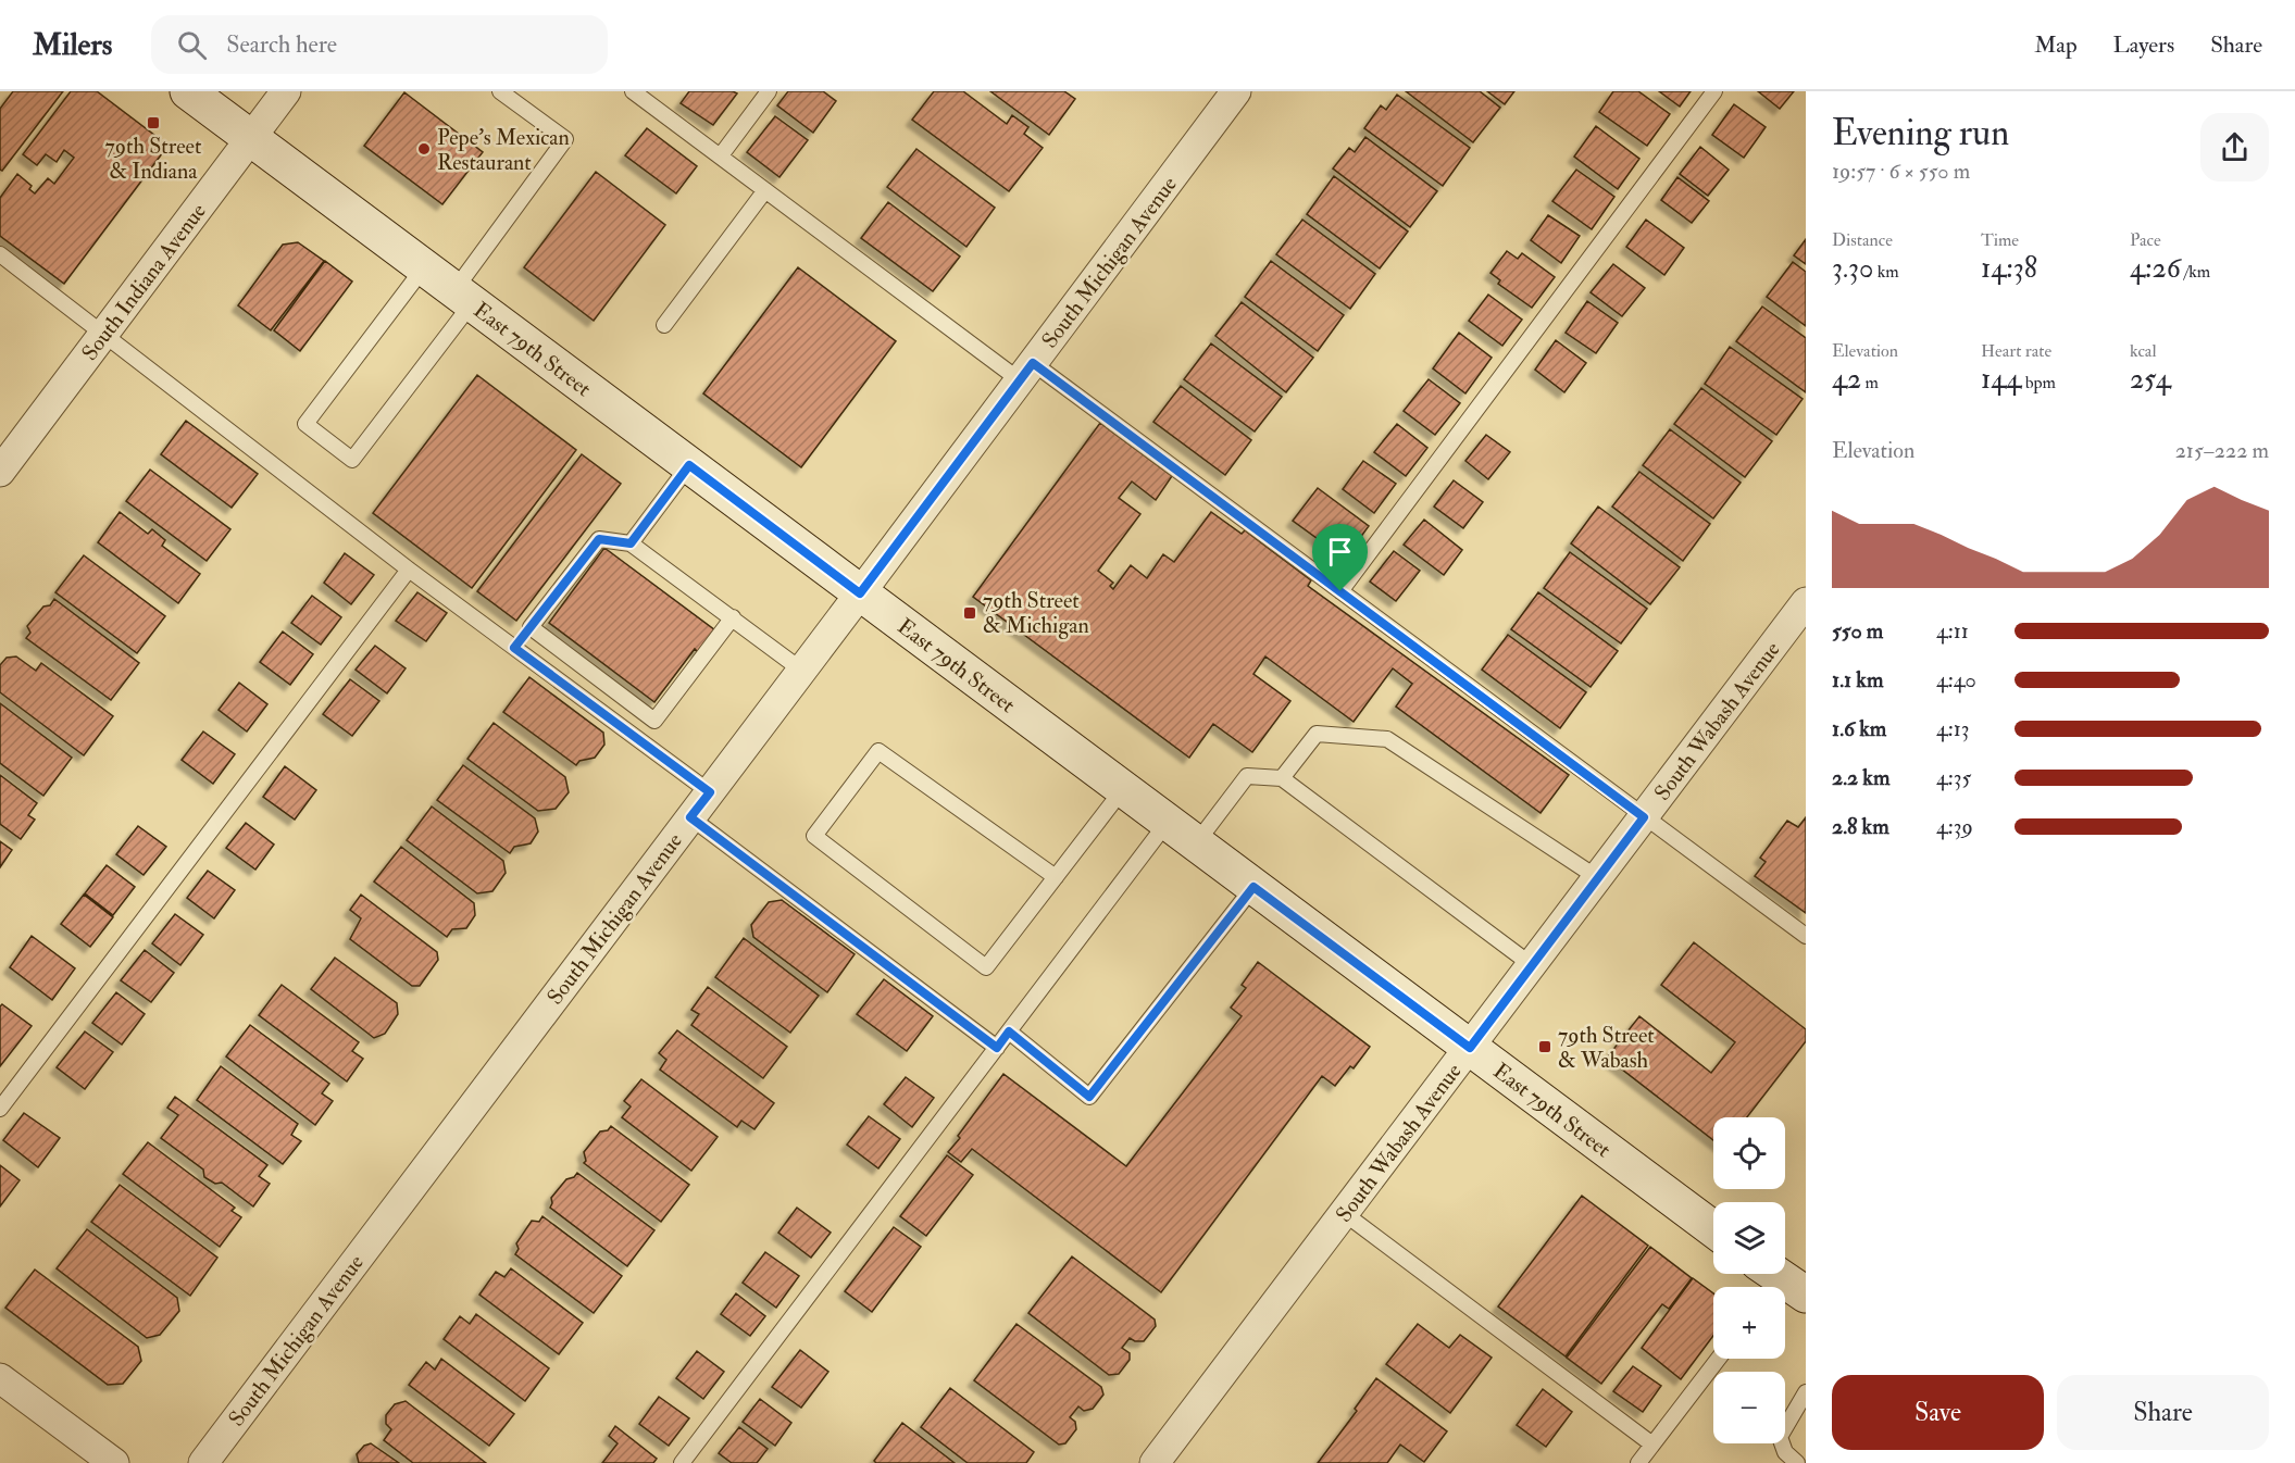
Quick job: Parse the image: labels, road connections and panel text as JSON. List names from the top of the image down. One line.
{"streets":{"main road":["East 79th Street"],"street":["South Michigan Avenue","South Indiana Avenue","South Wabash Avenue"]},"crossings":[["South Michigan Avenue","East 79th Street"],["South Indiana Avenue","East 79th Street"],["East 79th Street","South Wabash Avenue"]],"places":{"transit":["79th Street & Indiana","79th Street & Michigan","79th Street & Wabash"],"other":["Pepe's Mexican Restaurant"]},"page":{"header":"Milers","search":"Search here","nav":["Map","Layers","Share"],"heading":["Evening run","19:57 · 6 × 550 m"],"stats":[["Distance","3.30 km"],["Time","14:38"],["Pace","4:26 /km"],["Elevation","42 m"],["Heart rate","144 bpm"],["kcal","254"]],"chart":["Elevation","215–222 m"],"list":[{"name":"550 m","note":"4:11"},{"name":"1.1 km","note":"4:40"},{"name":"1.6 km","note":"4:13"},{"name":"2.2 km","note":"4:35"},{"name":"2.8 km","note":"4:39"}],"map_buttons":["+","−"],"buttons":["Save","Share"]}}
